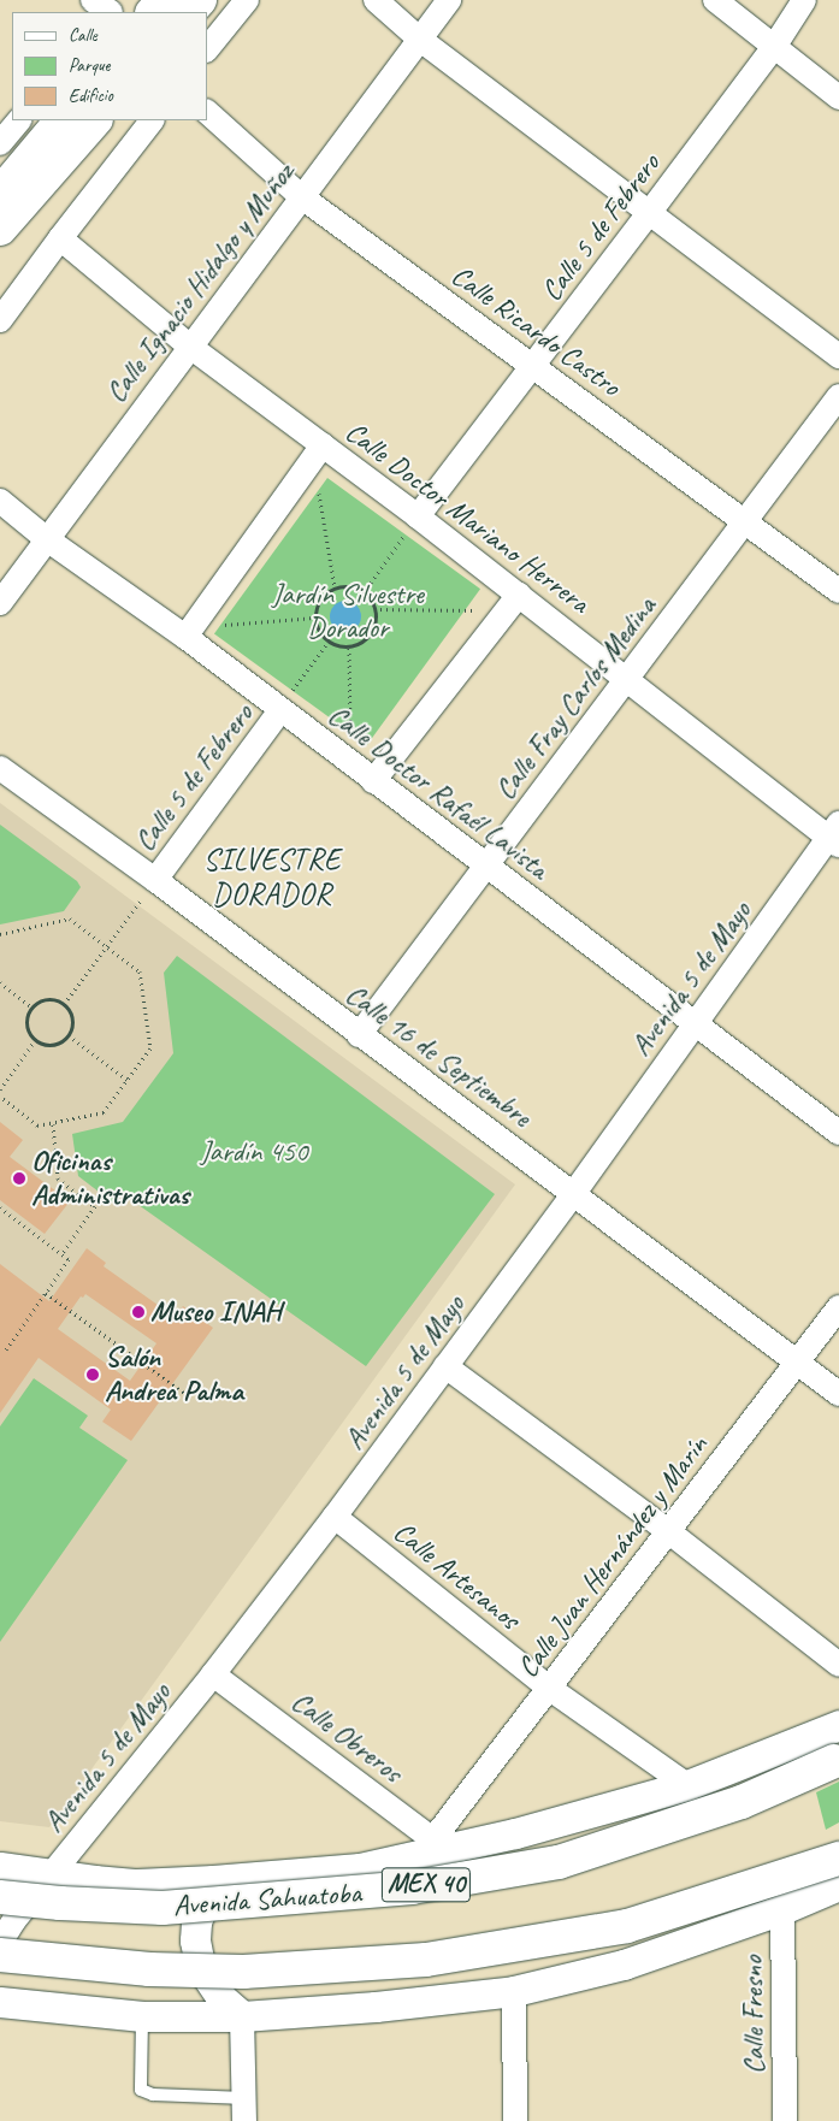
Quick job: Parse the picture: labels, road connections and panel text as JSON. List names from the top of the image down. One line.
{"streets":{"main road":["MEX 40","Avenida Sahuatoba"],"street":["Calle 5 de Febrero","Calle Ignacio Hidalgo y Muñoz","Calle Ricardo Castro","Calle Doctor Mariano Herrera","Calle Fray Carlos Medina","Calle Doctor Rafaél Lavista","Avenida 5 de Mayo","Calle 16 de Septiembre","Calle Juan Hernández y Marín","Calle Artesanos","Calle Obreros","Calle Fresno"]},"crossings":[["Calle 5 de Febrero","Calle Ricardo Castro"],["Calle 5 de Febrero","Calle Doctor Mariano Herrera"],["Calle 5 de Febrero","Calle Doctor Rafaél Lavista"],["Calle 5 de Febrero","Calle 16 de Septiembre"],["Calle Ignacio Hidalgo y Muñoz","Calle Ricardo Castro"],["Calle Ignacio Hidalgo y Muñoz","Calle Doctor Mariano Herrera"],["Calle Ignacio Hidalgo y Muñoz","Calle Doctor Rafaél Lavista"],["Calle Ricardo Castro","Calle Fray Carlos Medina"],["Calle Doctor Mariano Herrera","Calle Fray Carlos Medina"],["Calle Doctor Mariano Herrera","Avenida 5 de Mayo"],["Calle Fray Carlos Medina","Calle Doctor Rafaél Lavista"],["Calle Fray Carlos Medina","Calle 16 de Septiembre"],["Calle Doctor Rafaél Lavista","Avenida 5 de Mayo"],["Avenida 5 de Mayo","Calle 16 de Septiembre"],["Avenida 5 de Mayo","Calle Artesanos"],["Avenida 5 de Mayo","Calle Obreros"],["Avenida 5 de Mayo","Avenida Sahuatoba"],["Calle 16 de Septiembre","Calle Juan Hernández y Marín"],["Calle Juan Hernández y Marín","Calle Artesanos"],["Calle Juan Hernández y Marín","Calle Obreros"],["Calle Juan Hernández y Marín","Avenida Sahuatoba"],["Calle Artesanos","Avenida Sahuatoba"],["Calle Obreros","Avenida Sahuatoba"]],"districts":["SILVESTRE DORADOR"],"parks":["Jardín Silvestre Dorador","Jardín 450"],"places":["Oficinas Administrativas","Museo INAH","Salón Andrea Palma"],"legend":["Calle","Parque","Edificio"]}
